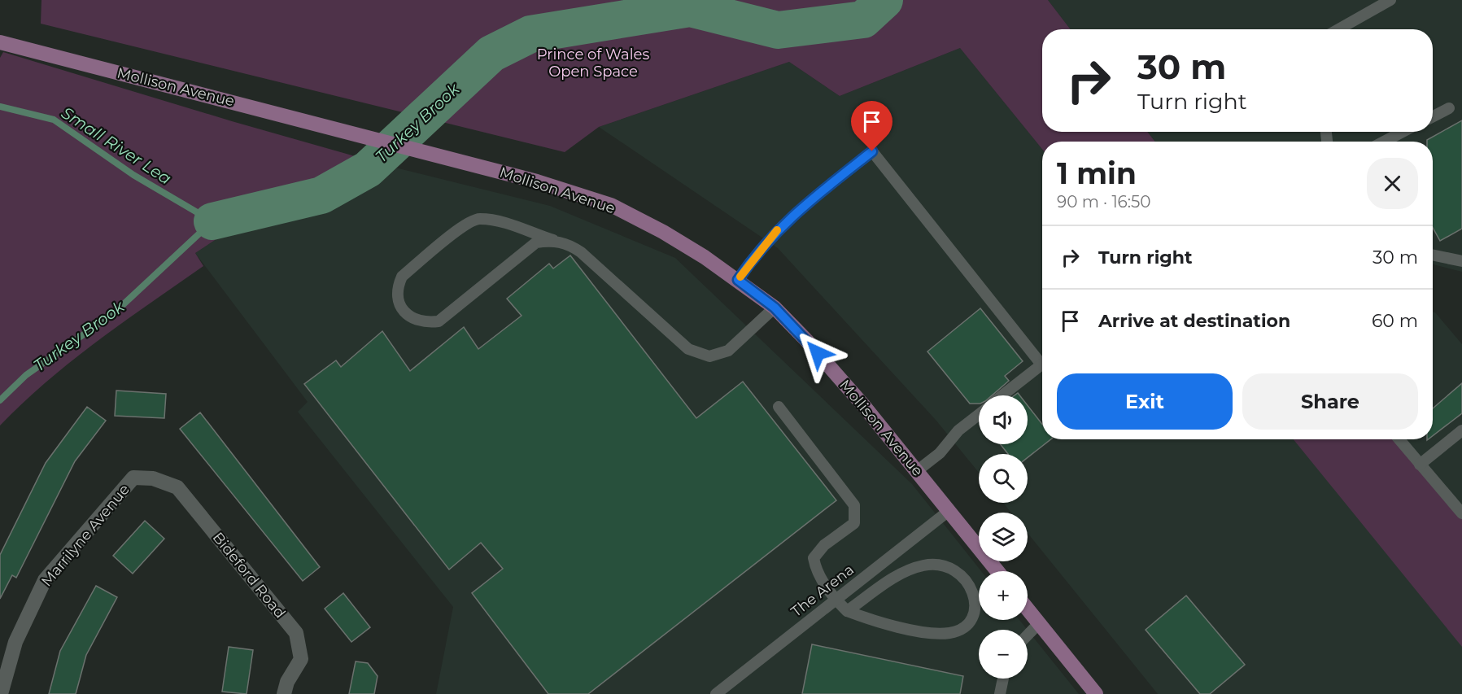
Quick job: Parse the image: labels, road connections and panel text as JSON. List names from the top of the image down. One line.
{"streets":{"main road":["Mollison Avenue"],"street":["Marrilyne Avenue","Bideford Road"],"lane":["The Arena"]},"crossings":[["Mollison Avenue","The Arena"],["Marrilyne Avenue","Bideford Road"]],"water":["Turkey Brook","Small River Lea"],"parks":["Prince of Wales Open Space"],"page":{"turn":["30 m","Turn right"],"heading":["1 min","90 m · 16:50"],"list":[{"name":"Turn right","value":"30 m"},{"name":"Arrive at destination","value":"60 m"}],"buttons":["Exit","Share"],"map_buttons":["+","−"]}}
